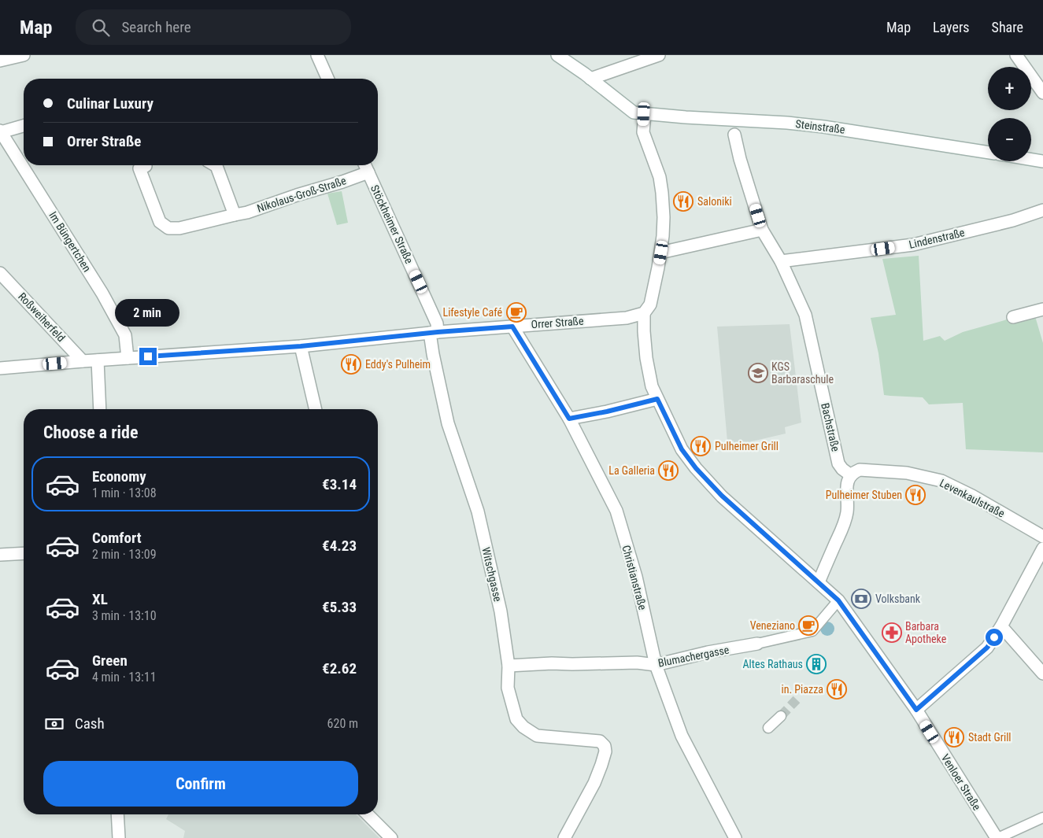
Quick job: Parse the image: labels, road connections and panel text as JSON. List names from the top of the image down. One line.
{"streets":{"street":["Steinstraße","Nikolaus-Groß-Straße","Stöckheimer Straße","Lindenstraße","Im Büngertchen","Roßweiherfeld","Orrer Straße","Bachstraße","Levenkaulstraße","Witschgasse","Christianstraße","Blumachergasse","Venloer Straße"]},"crossings":[["Steinstraße","Venloer Straße"],["Nikolaus-Groß-Straße","Stöckheimer Straße"],["Stöckheimer Straße","Orrer Straße"],["Stöckheimer Straße","Witschgasse"],["Lindenstraße","Bachstraße"],["Im Büngertchen","Orrer Straße"],["Roßweiherfeld","Orrer Straße"],["Orrer Straße","Witschgasse"],["Orrer Straße","Christianstraße"],["Orrer Straße","Venloer Straße"],["Bachstraße","Levenkaulstraße"],["Witschgasse","Blumachergasse"],["Christianstraße","Blumachergasse"],["Blumachergasse","Venloer Straße"]],"places":{"restaurant":["Saloniki","Eddy's Pulheim","Pulheimer Grill","La Galleria","Pulheimer Stuben","in. Piazza","Stadt Grill"],"cafe":["Lifestyle Café","Veneziano"],"school or university":["KGS Barbaraschule"],"bank":["Volksbank"],"pharmacy":["Barbara Apotheke"],"building":["Altes Rathaus"]},"page":{"header":"Map","search":"Search here","nav":["Map","Layers","Share"],"map_buttons":["+","−"],"banner":["Culinar Luxury","Orrer Straße"],"bubble":"2 min","heading":"Choose a ride","list":[{"name":"Economy","note":"1 min · 13:08","value":"€3.14"},{"name":"Comfort","note":"2 min · 13:09","value":"€4.23"},{"name":"XL","note":"3 min · 13:10","value":"€5.33"},{"name":"Green","note":"4 min · 13:11","value":"€2.62"}],"pay":["Cash","620 m"],"buttons":"Confirm"}}
